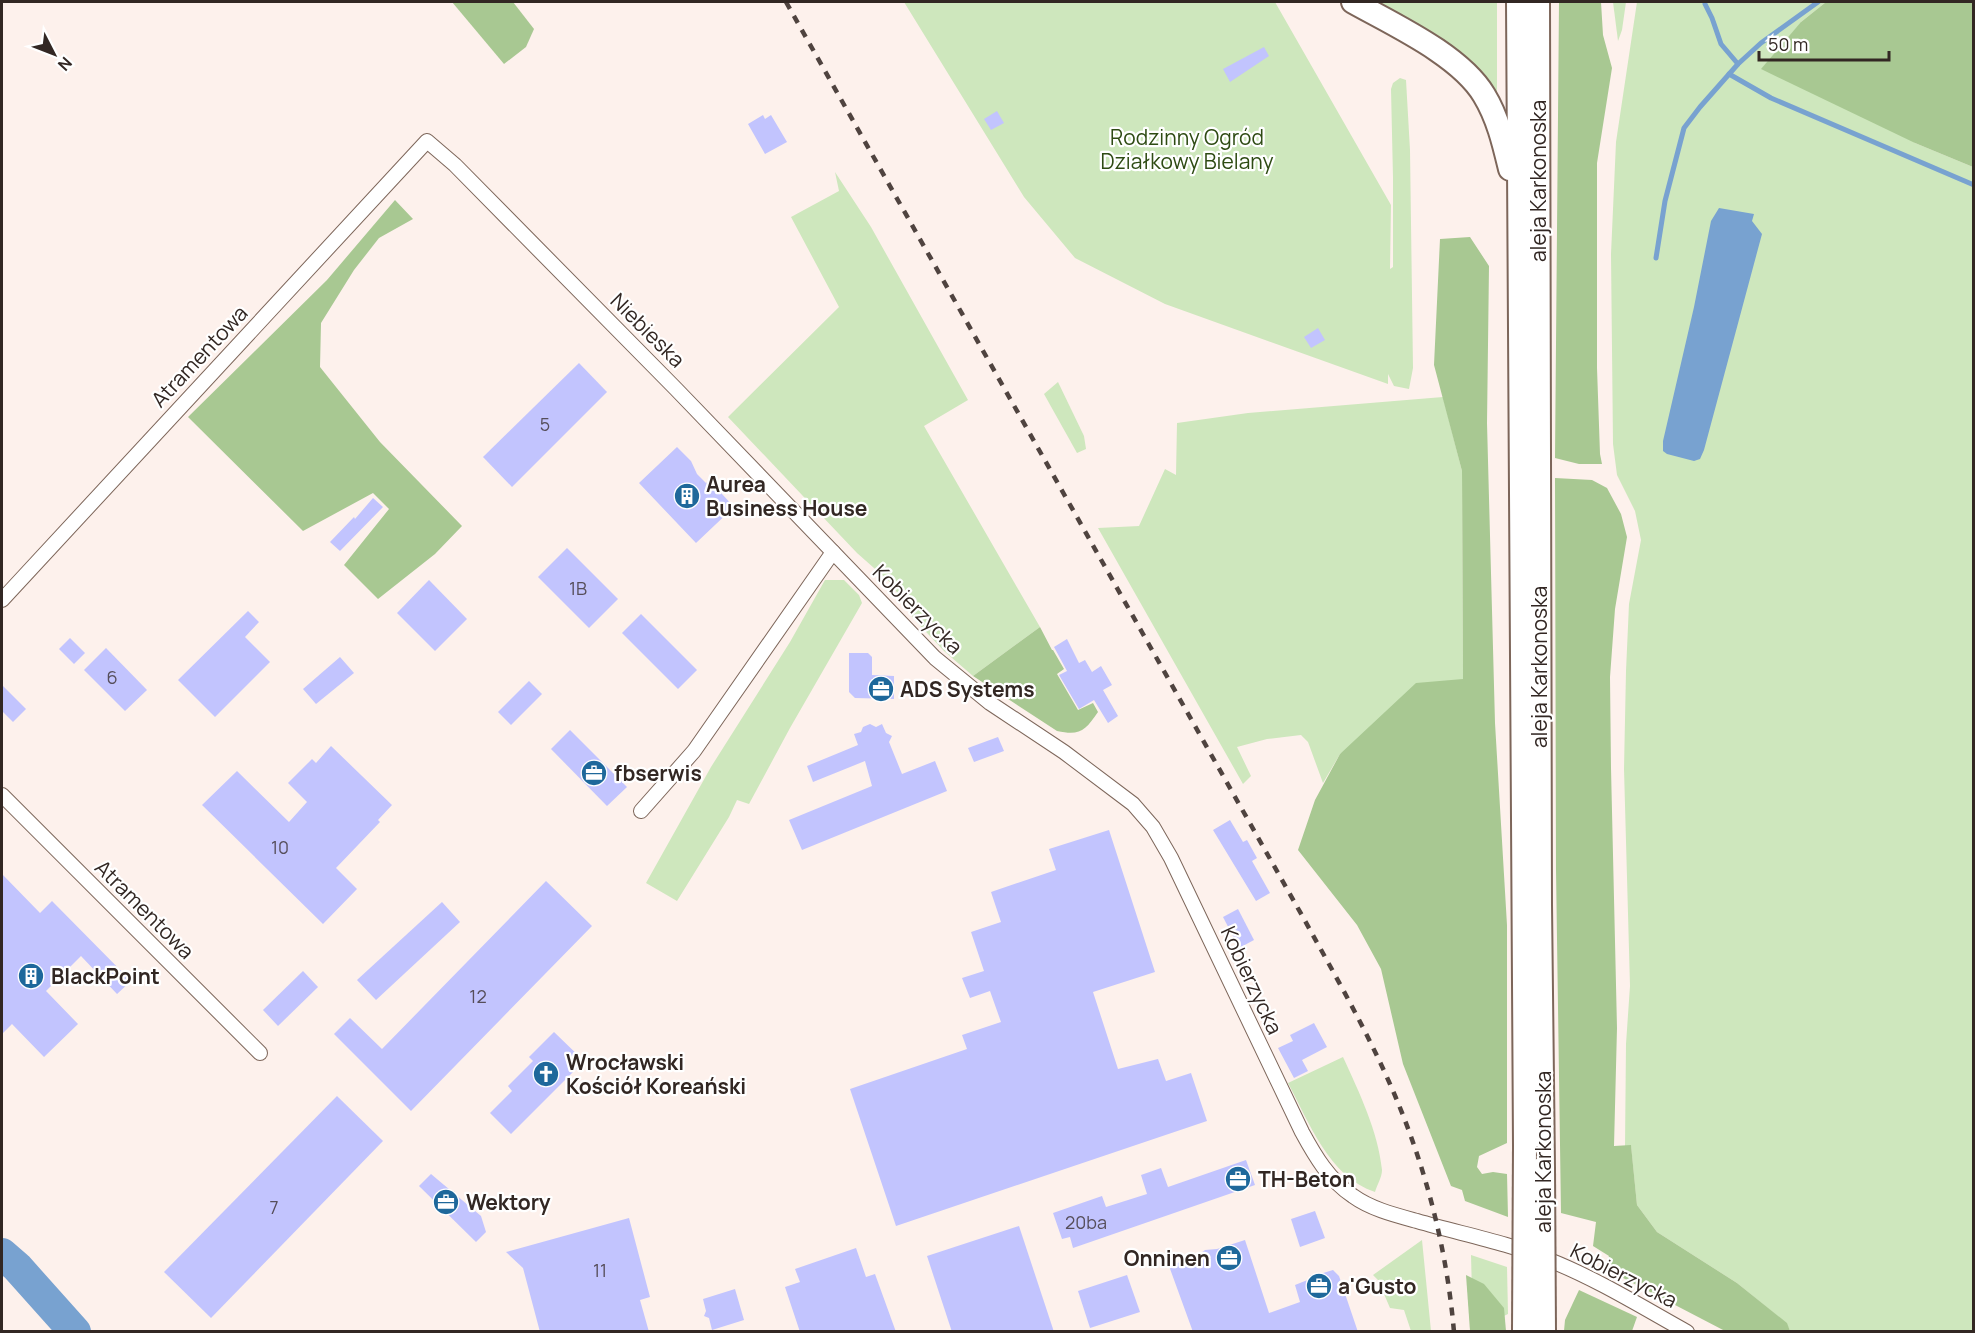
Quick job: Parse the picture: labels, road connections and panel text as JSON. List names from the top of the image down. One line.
{"streets":{"main road":["aleja Karkonoska"],"street":["Niebieska","Atramentowa","Kobierzycka"]},"crossings":[["Niebieska","Atramentowa"],["Niebieska","Kobierzycka"]],"parks":["Rodzinny Ogród Działkowy Bielany"],"places":{"building":["Aurea Business House","BlackPoint"],"office":["ADS Systems","fbserwis","TH-Beton","Wektory","Onninen","a'Gusto"],"church":["Wrocławski Kościół Koreański"]},"house_numbers":["5","1B","6","10","12","7","20ba","11"],"scale_bar":"50 m","north":"bottom right"}
